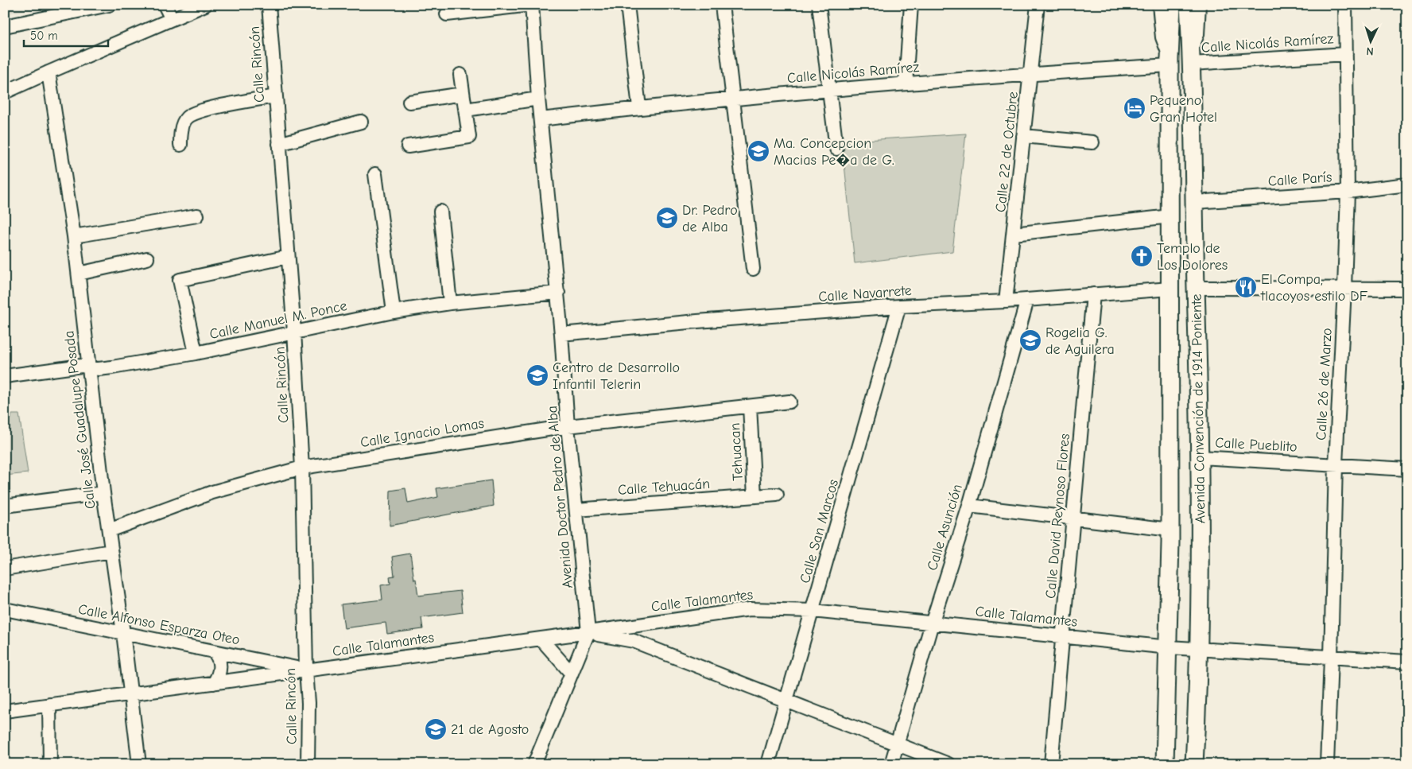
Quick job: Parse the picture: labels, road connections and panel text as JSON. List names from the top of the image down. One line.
{"streets":{"main road":["Avenida Convención de 1914 Poniente"],"street":["Calle Nicolás Ramírez","Calle Rincón","Calle 22 de Octubre","Calle París","Calle Navarrete","Calle Manuel M. Ponce","Calle 26 de Marzo","Calle José Guadalupe Posada","Calle Ignacio Lomas","Calle Pueblito","Tehuacan","Calle Tehuacán","Avenida Doctor Pedro de Alba","Calle David Reynoso Flores","Calle Asunción","Calle San Marcos","Calle Talamantes","Calle Alfonso Esparza Oteo"]},"crossings":[["Calle Nicolás Ramírez","Calle 22 de Octubre"],["Calle Nicolás Ramírez","Calle 26 de Marzo"],["Calle Nicolás Ramírez","Avenida Convención de 1914 Poniente"],["Calle Nicolás Ramírez","Avenida Doctor Pedro de Alba"],["Calle Rincón","Calle Manuel M. Ponce"],["Calle Rincón","Calle Ignacio Lomas"],["Calle Rincón","Calle Talamantes"],["Calle Rincón","Calle Alfonso Esparza Oteo"],["Calle 22 de Octubre","Calle Navarrete"],["Calle París","Calle 26 de Marzo"],["Calle París","Avenida Convención de 1914 Poniente"],["Calle Navarrete","Avenida Convención de 1914 Poniente"],["Calle Navarrete","Avenida Doctor Pedro de Alba"],["Calle Navarrete","Calle David Reynoso Flores"],["Calle Navarrete","Calle Asunción"],["Calle Navarrete","Calle San Marcos"],["Calle Manuel M. Ponce","Calle José Guadalupe Posada"],["Calle Manuel M. Ponce","Avenida Doctor Pedro de Alba"],["Calle 26 de Marzo","Calle Pueblito"],["Calle 26 de Marzo","Calle Talamantes"],["Avenida Convención de 1914 Poniente","Calle Pueblito"],["Avenida Convención de 1914 Poniente","Calle Talamantes"],["Calle José Guadalupe Posada","Calle Ignacio Lomas"],["Calle José Guadalupe Posada","Calle Talamantes"],["Calle José Guadalupe Posada","Calle Alfonso Esparza Oteo"],["Calle Ignacio Lomas","Tehuacan"],["Calle Ignacio Lomas","Avenida Doctor Pedro de Alba"],["Tehuacan","Calle Tehuacán"],["Calle Tehuacán","Avenida Doctor Pedro de Alba"],["Avenida Doctor Pedro de Alba","Calle Talamantes"],["Calle David Reynoso Flores","Calle Talamantes"],["Calle Asunción","Calle Talamantes"],["Calle San Marcos","Calle Talamantes"],["Calle Talamantes","Calle Alfonso Esparza Oteo"]],"places":{"hotel":["Pequeno Gran Hotel"],"school or university":["Ma. Concepcion Macias Pe�a de G.","Dr. Pedro de Alba","Rogelia G. de Aguilera","Centro de Desarrollo Infantil Telerin","21 de Agosto"],"church":["Templo de Los Dolores"],"restaurant":["El Compa, tlacoyos estilo DF"]},"scale_bar":"50 m","north":"bottom"}
